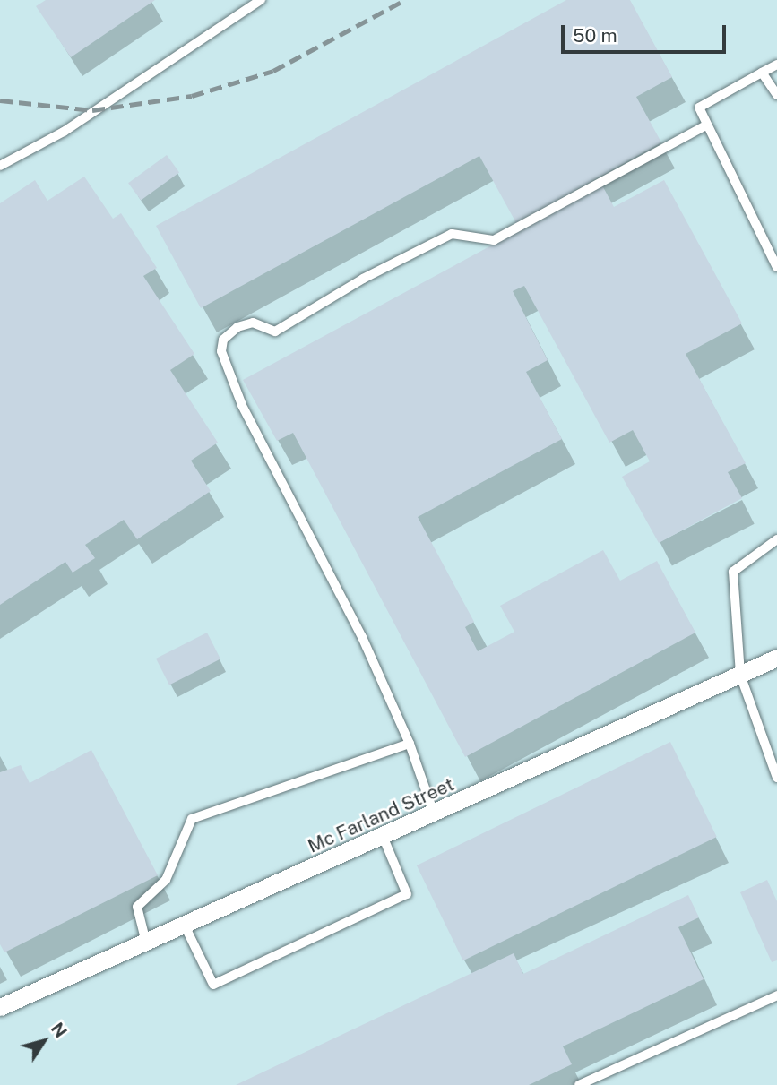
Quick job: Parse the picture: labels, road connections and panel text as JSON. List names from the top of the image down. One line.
{"streets":{"street":["Mc Farland Street"]},"scale_bar":"50 m","north":"top right"}
